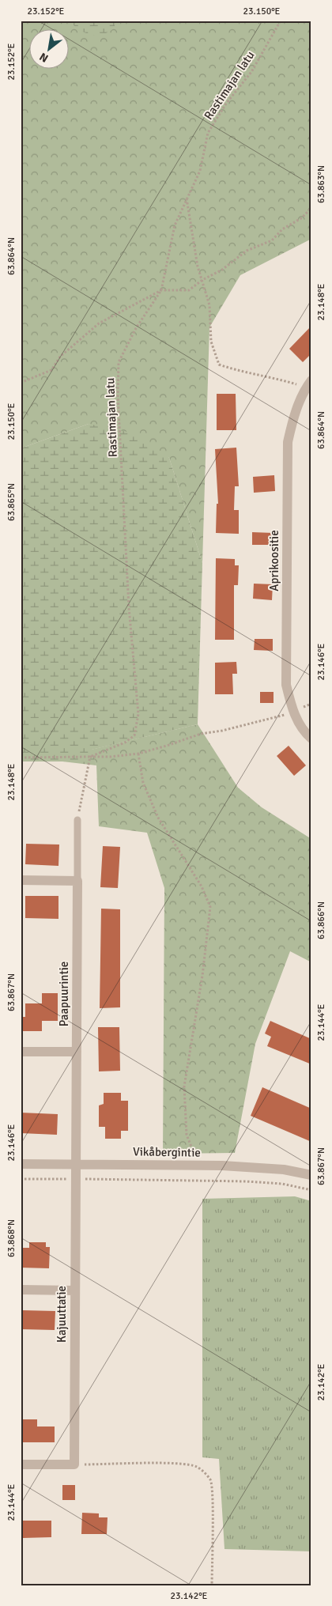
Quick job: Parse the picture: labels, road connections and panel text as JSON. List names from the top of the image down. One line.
{"streets":{"street":["Aprikoositie","Paapuurintie","Vikåbergintie","Kajuuttatie"],"path":["Rastimajan latu"]},"crossings":[["Paapuurintie","Vikåbergintie"],["Paapuurintie","Kajuuttatie"],["Vikåbergintie","Kajuuttatie"]],"north":"bottom left","coordinates":["23.152°E","23.150°E","63.863°N","63.864°N","23.148°E","63.865°N","23.146°E","63.866°N","63.867°N","23.144°E","63.868°N","23.142°E"]}
